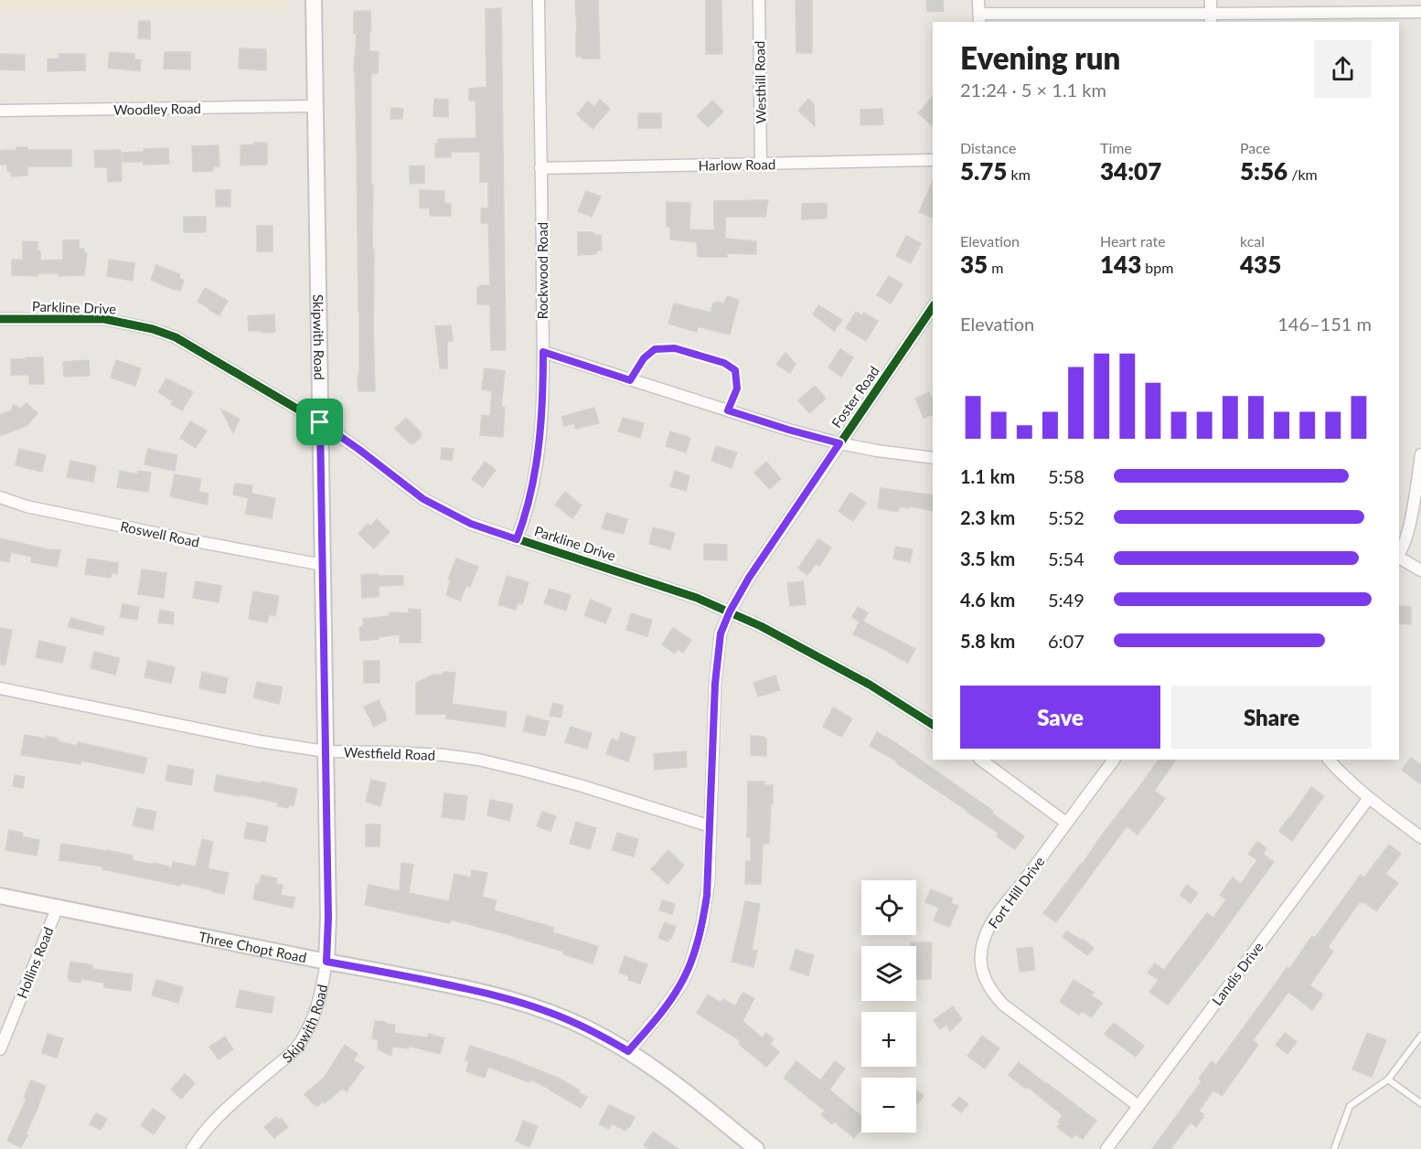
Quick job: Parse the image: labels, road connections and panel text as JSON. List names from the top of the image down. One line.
{"streets":{"main road":["Skipwith Road","Three Chopt Road"],"street":["Westhill Road","Woodley Road","Harlow Road","Rockwood Road","Parkline Drive","Foster Road","Roswell Road","Westfield Road","Fort Hill Drive","Hollins Road","Landis Drive"]},"crossings":[["Westhill Road","Harlow Road"],["Woodley Road","Skipwith Road"],["Harlow Road","Rockwood Road"],["Rockwood Road","Parkline Drive"],["Parkline Drive","Skipwith Road"],["Parkline Drive","Foster Road"],["Skipwith Road","Roswell Road"],["Skipwith Road","Westfield Road"],["Skipwith Road","Three Chopt Road"],["Foster Road","Westfield Road"],["Foster Road","Three Chopt Road"],["Fort Hill Drive","Landis Drive"],["Three Chopt Road","Hollins Road"]],"page":{"heading":["Evening run","21:24 · 5 × 1.1 km"],"stats":[["Distance","5.75 km"],["Time","34:07"],["Pace","5:56 /km"],["Elevation","35 m"],["Heart rate","143 bpm"],["kcal","435"]],"chart":["Elevation","146–151 m"],"list":[{"name":"1.1 km","note":"5:58"},{"name":"2.3 km","note":"5:52"},{"name":"3.5 km","note":"5:54"},{"name":"4.6 km","note":"5:49"},{"name":"5.8 km","note":"6:07"}],"buttons":["Save","Share"],"map_buttons":["+","−"]}}
